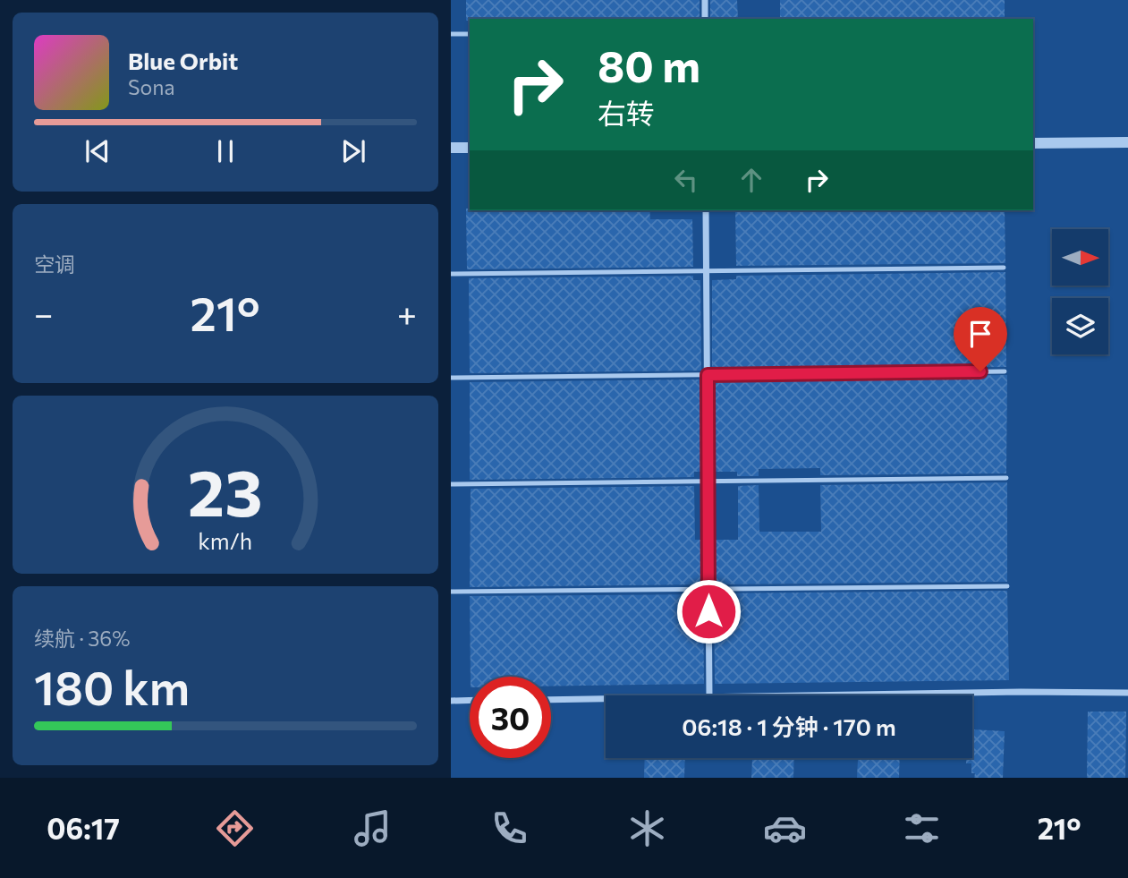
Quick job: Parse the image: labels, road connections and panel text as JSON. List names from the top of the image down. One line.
{"north":"right","page":{"turn":["80 m","右转"],"song":["Blue Orbit","Sona"],"tile":["空调",["续航 · 36%","180 km"]],"heat":["−","21°","+"],"limit":"30","trip":"06:18 · 1 分钟 · 170 m","tabs":["06:17","21°"],"gauge":["23","km/h"]}}
